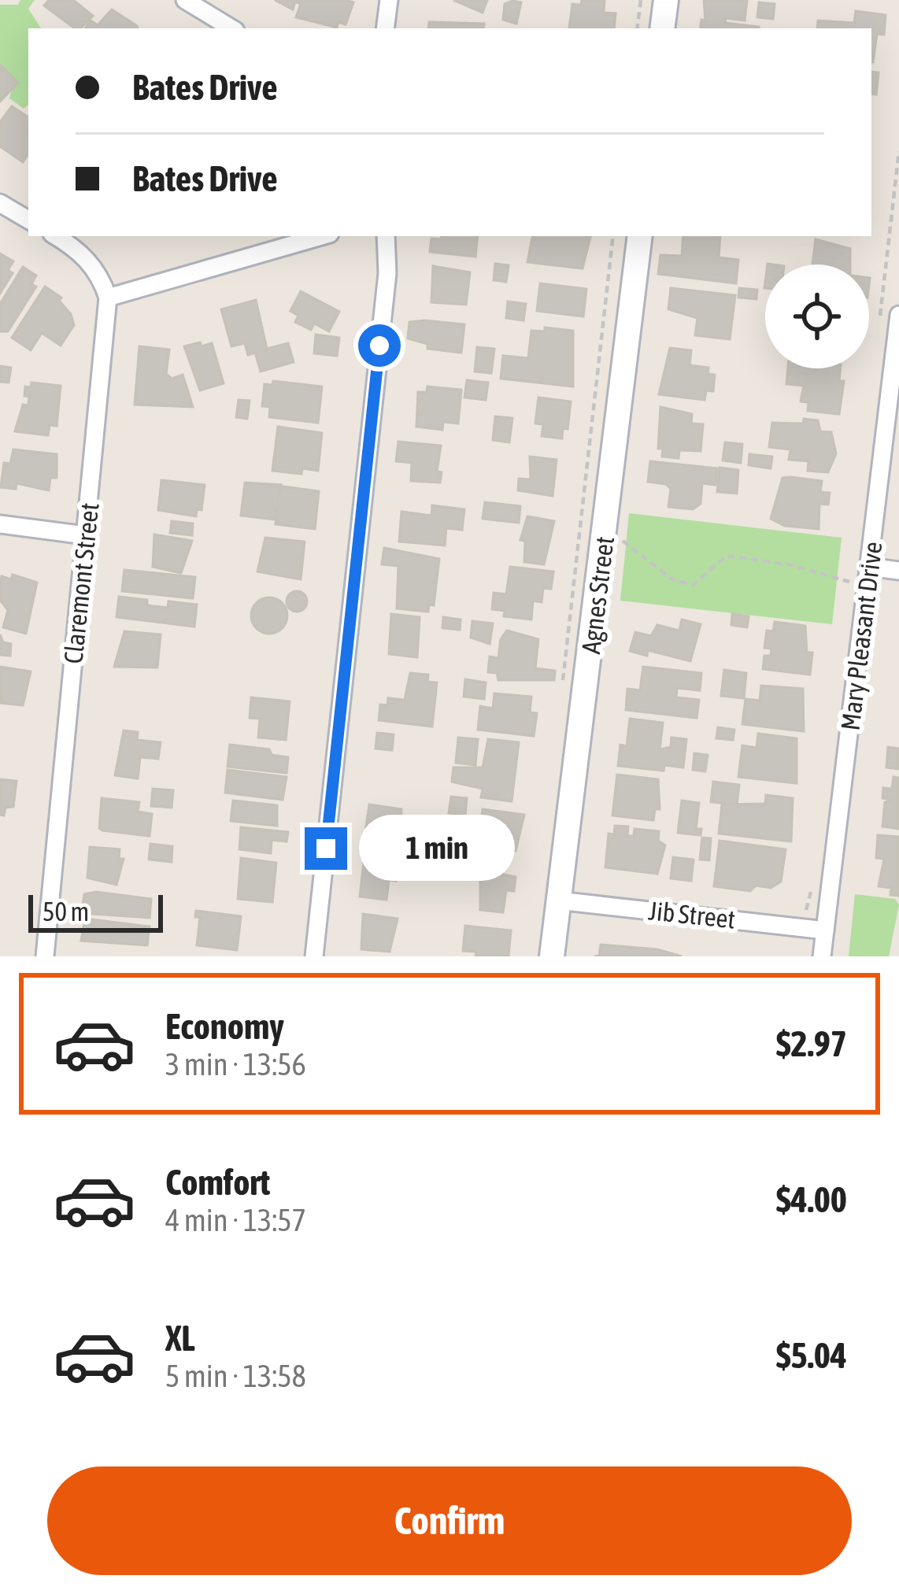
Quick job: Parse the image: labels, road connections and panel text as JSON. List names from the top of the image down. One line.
{"streets":{"street":["Claremont Street","Agnes Street","Mary Pleasant Drive","Jib Street"]},"crossings":[["Agnes Street","Jib Street"],["Mary Pleasant Drive","Jib Street"]],"scale_bar":"50 m","page":{"banner":["Bates Drive","Bates Drive"],"bubble":"1 min","scale":"50 m","list":[{"name":"Economy","note":"3 min · 13:56","value":"$2.97"},{"name":"Comfort","note":"4 min · 13:57","value":"$4.00"},{"name":"XL","note":"5 min · 13:58","value":"$5.04"}],"buttons":"Confirm"}}
